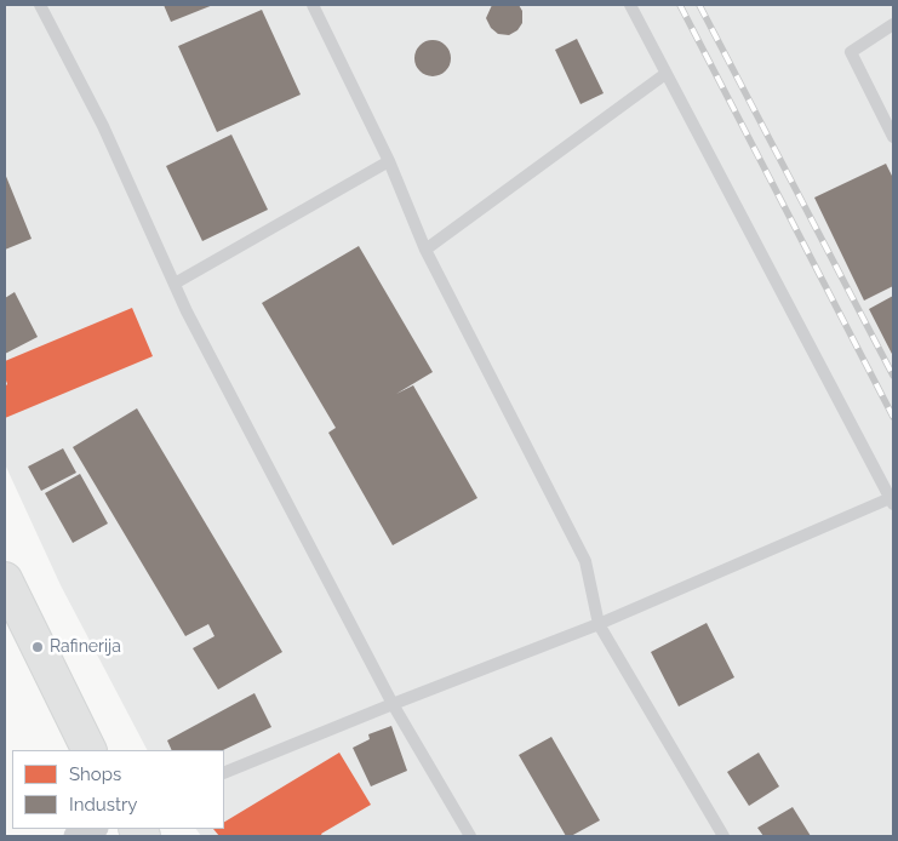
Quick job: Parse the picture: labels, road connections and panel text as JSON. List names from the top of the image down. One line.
{"places":["Rafinerija"],"legend":["Shops","Industry"]}
